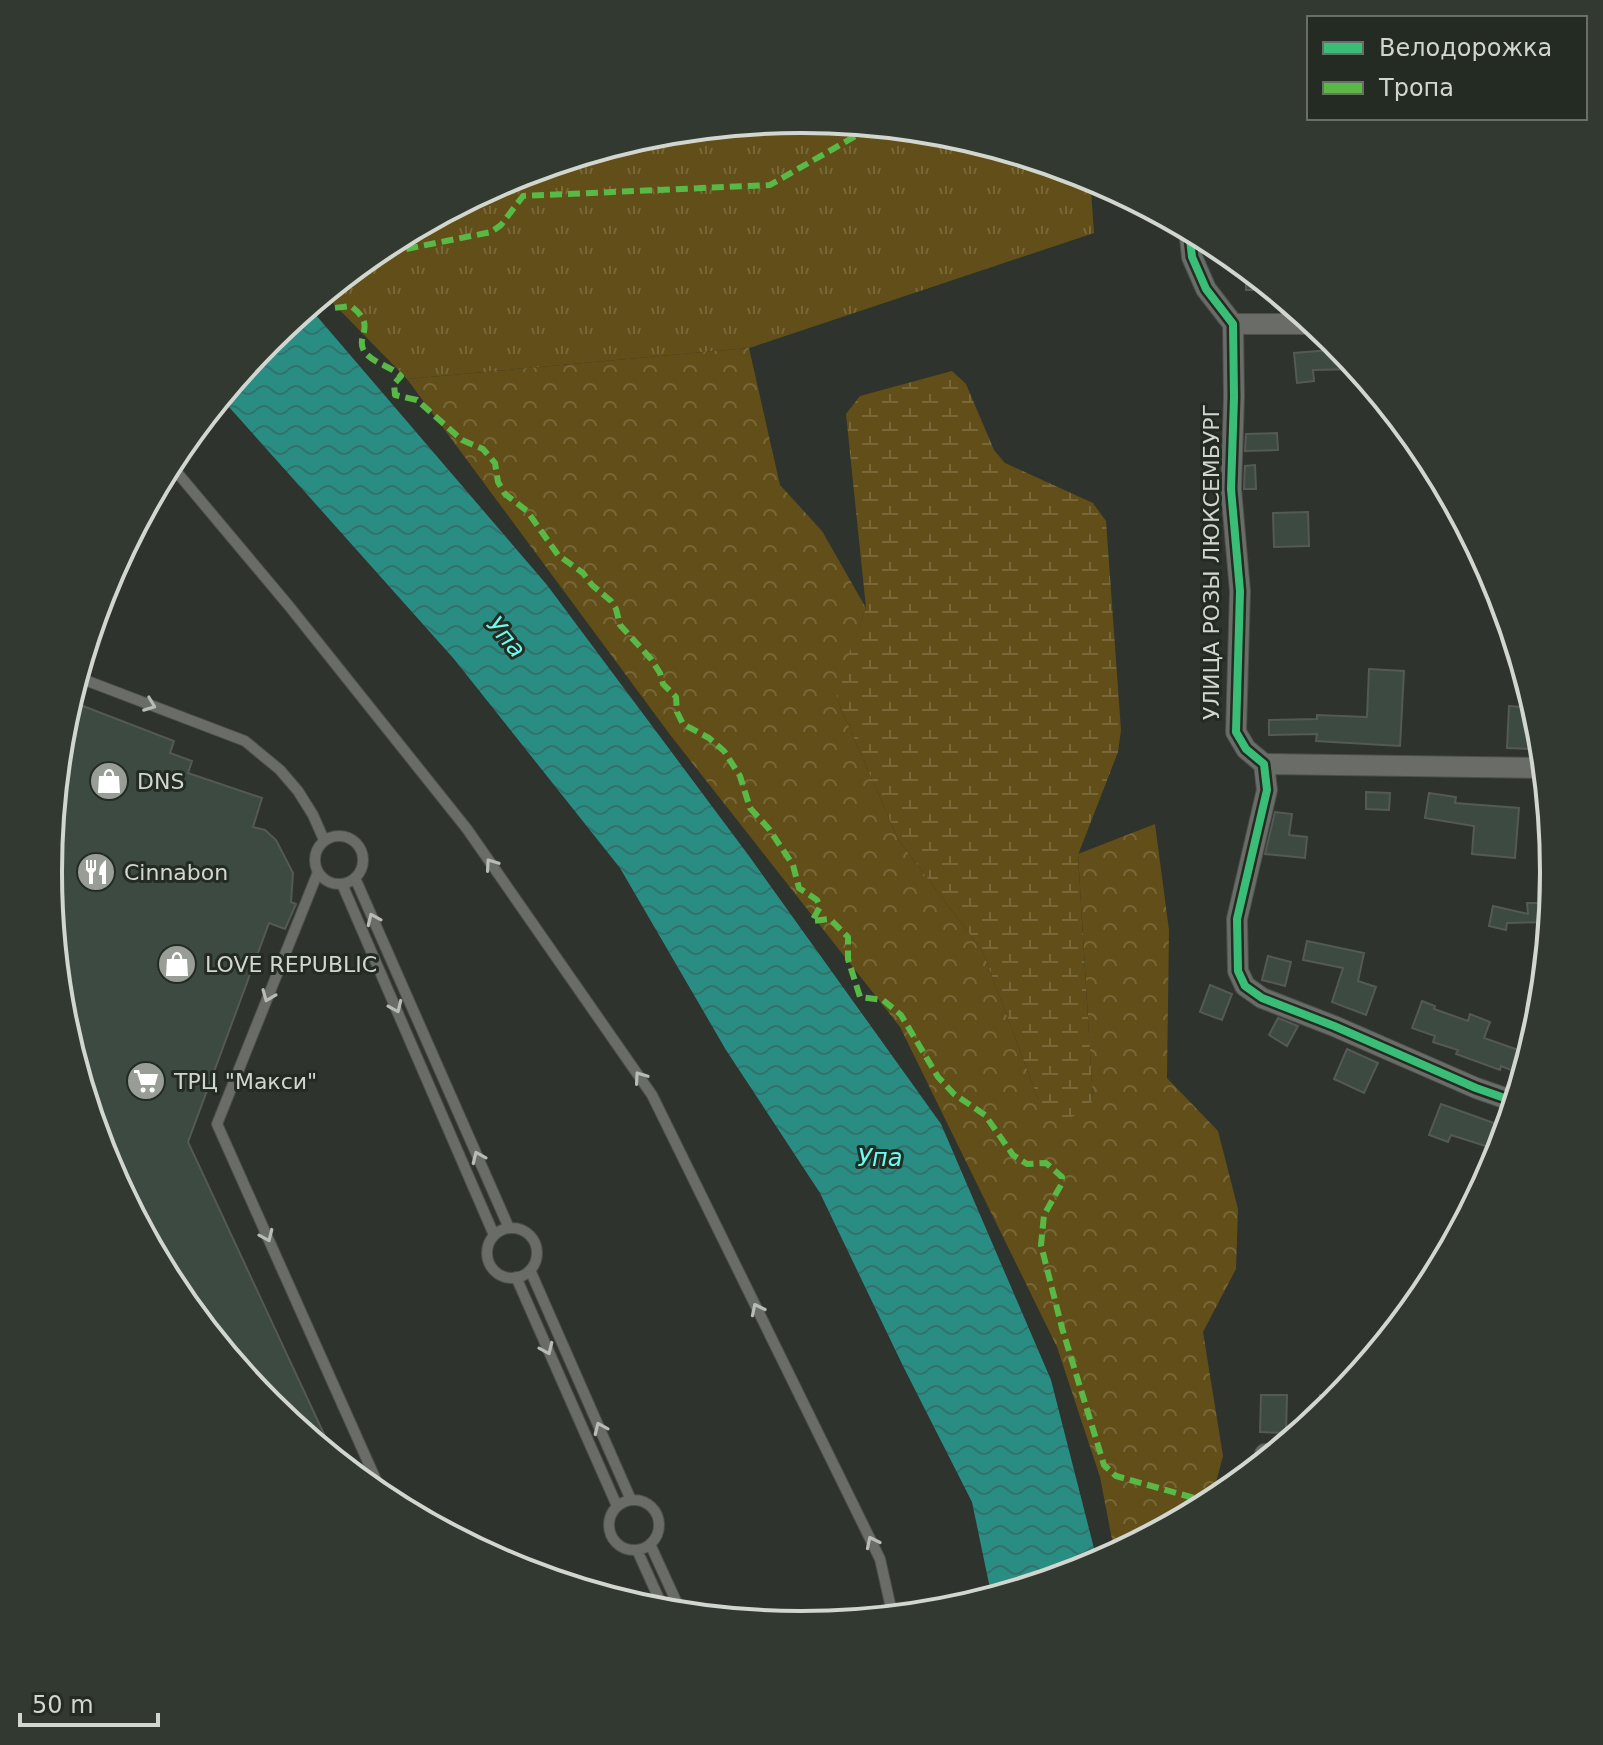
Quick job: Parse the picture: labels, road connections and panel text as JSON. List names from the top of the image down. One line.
{"streets":{"street":["УЛИЦА РОЗЫ ЛЮКСЕМБУРГ"]},"water":["Упа"],"places":{"shop":["DNS","LOVE REPUBLIC"],"restaurant":["Cinnabon"],"supermarket":["ТРЦ \"Макси\""]},"legend":["Велодорожка","Тропа"],"scale_bar":"50 m"}
